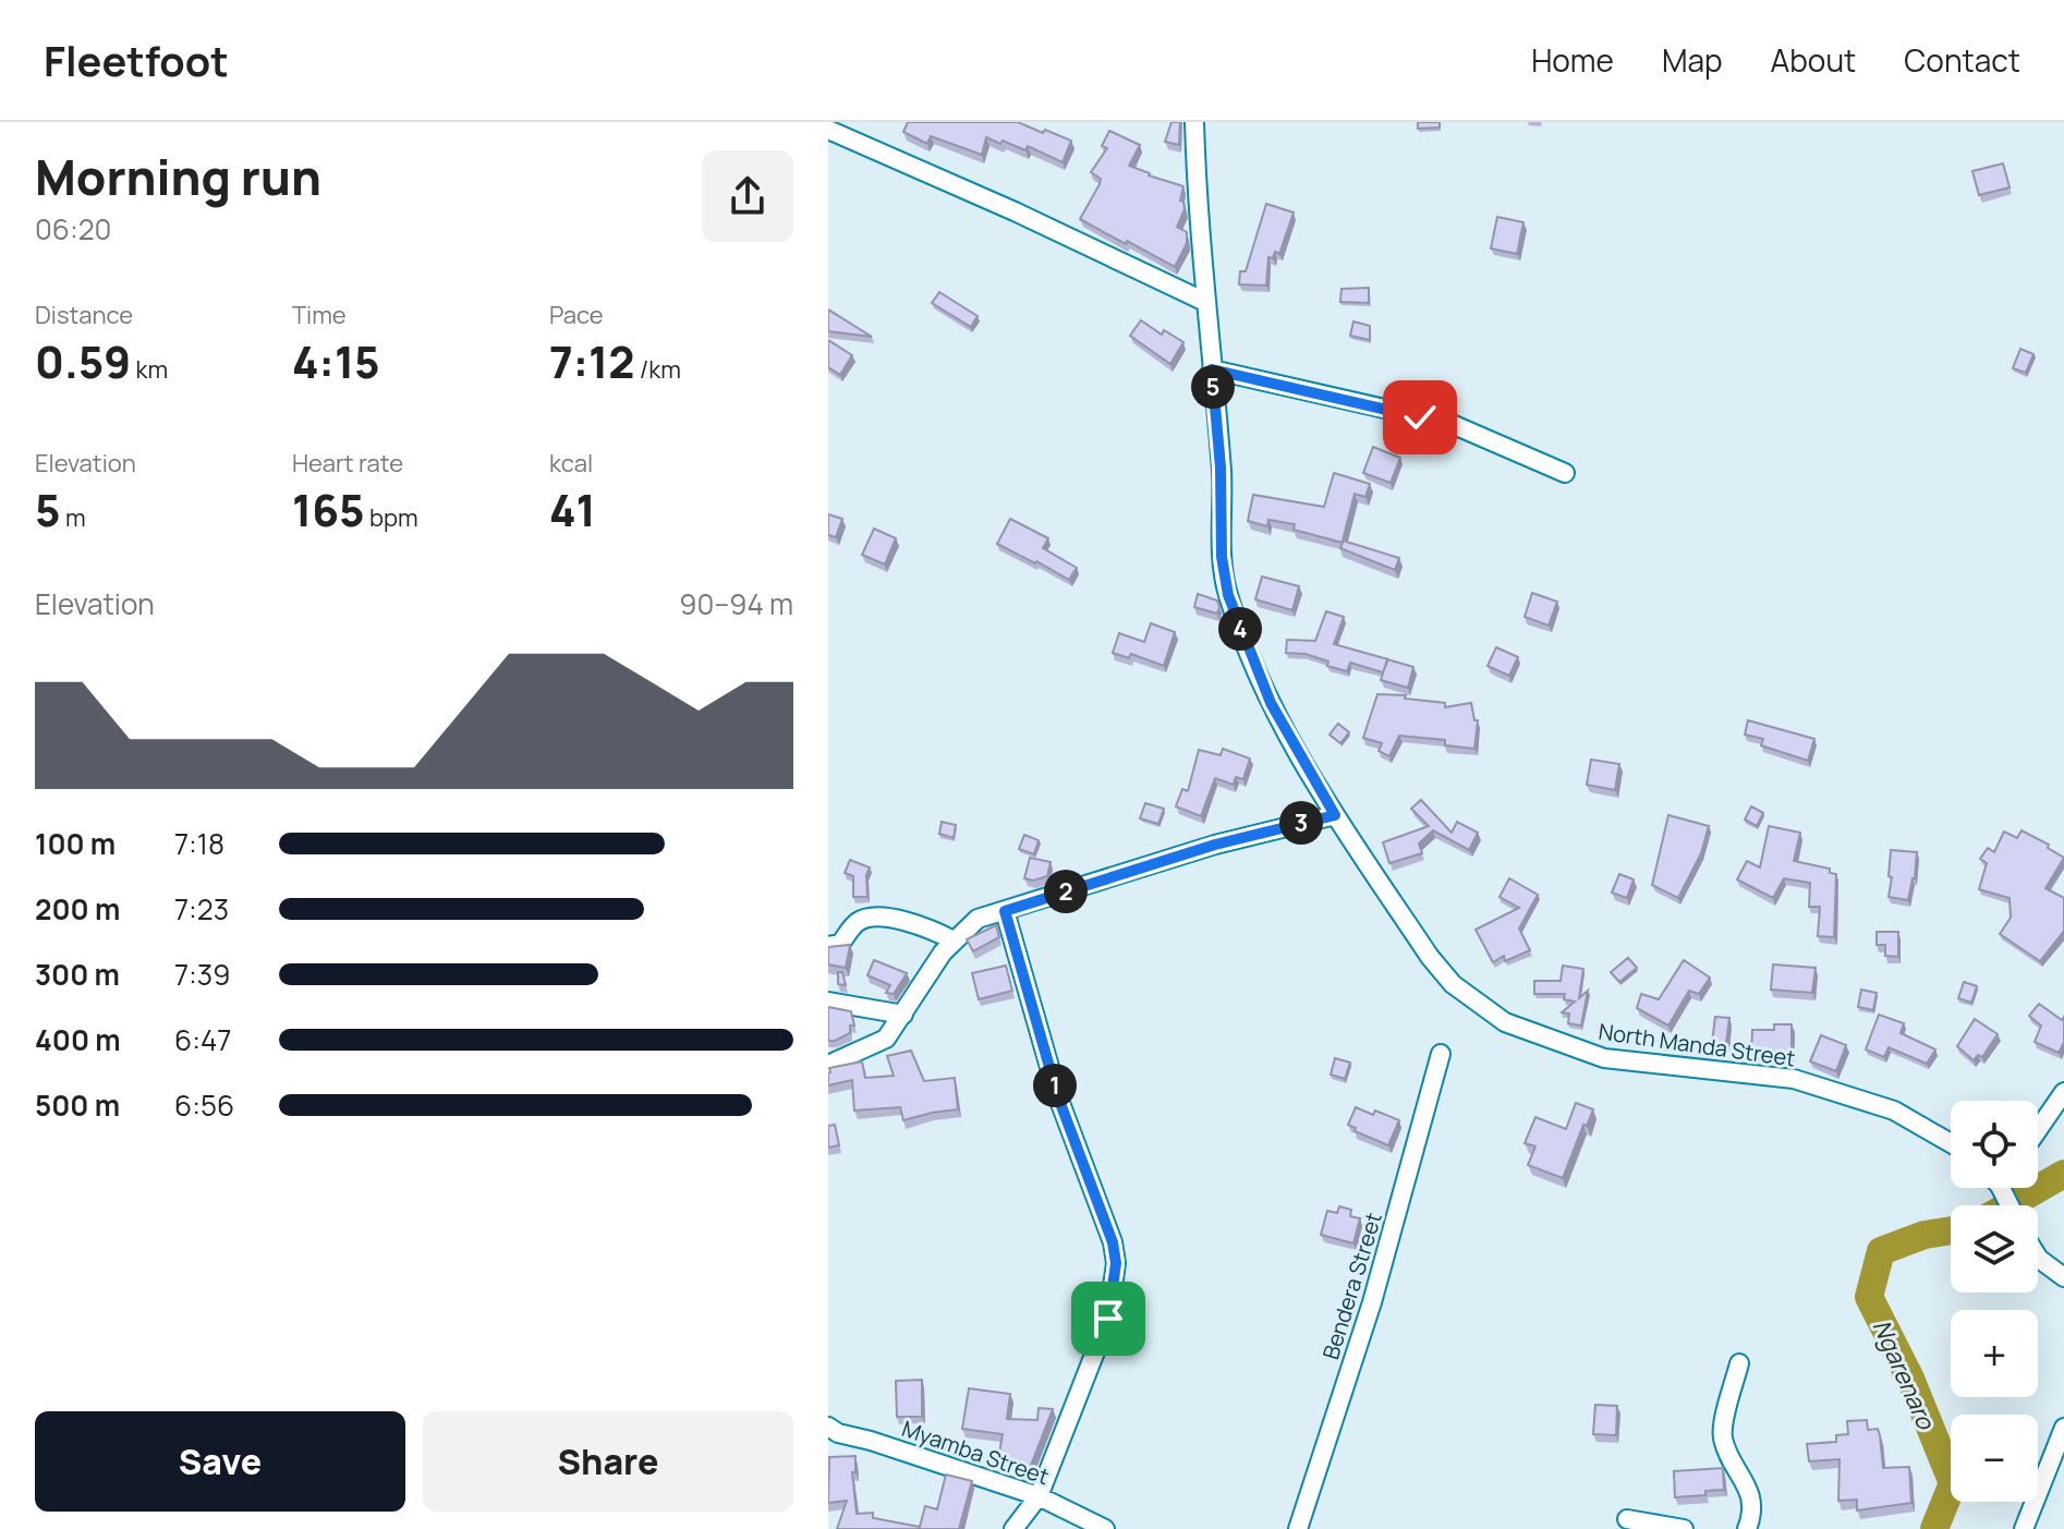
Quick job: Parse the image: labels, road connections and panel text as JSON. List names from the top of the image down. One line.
{"streets":{"street":["North Manda Street","Bendera Street","Myamba Street"]},"water":["Ngarenaro"],"page":{"header":"Fleetfoot","nav":["Home","Map","About","Contact"],"heading":["Morning run","06:20"],"stats":[["Distance","0.59 km"],["Time","4:15"],["Pace","7:12 /km"],["Elevation","5 m"],["Heart rate","165 bpm"],["kcal","41"]],"pins":["5","4","3","2","1"],"chart":["Elevation","90–94 m"],"list":[{"name":"100 m","note":"7:18"},{"name":"200 m","note":"7:23"},{"name":"300 m","note":"7:39"},{"name":"400 m","note":"6:47"},{"name":"500 m","note":"6:56"}],"map_buttons":["+","−"],"buttons":["Save","Share"]}}
